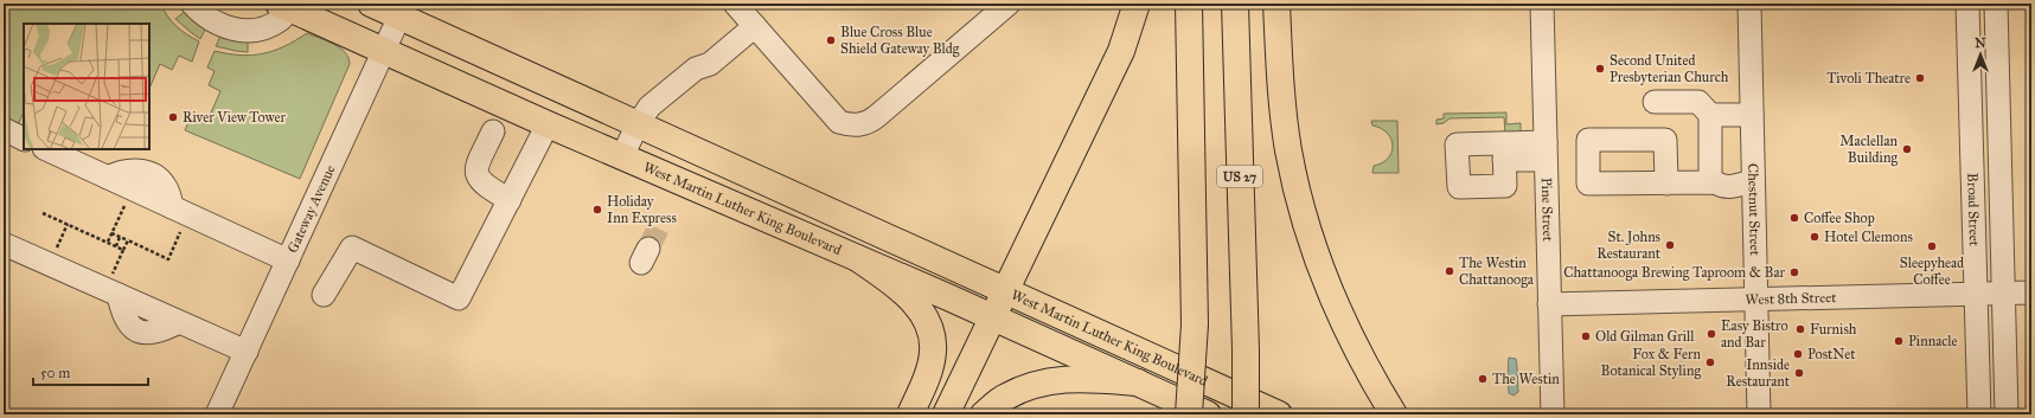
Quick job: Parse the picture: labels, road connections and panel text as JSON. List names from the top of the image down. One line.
{"streets":{"main road":["US 27","West Martin Luther King Boulevard"],"street":["Pine Street","Broad Street","Gateway Avenue","Chestnut Street","West 8th Street"]},"crossings":[["West Martin Luther King Boulevard","Gateway Avenue"],["Pine Street","West 8th Street"],["Broad Street","West 8th Street"],["Chestnut Street","West 8th Street"]],"places":["Blue Cross Blue Shield Gateway Bldg","Second United Presbyterian Church","Tivoli Theatre","River View Tower","Maclellan Building","Holiday Inn Express","Coffee Shop","Hotel Clemons","St. Johns Restaurant","Sleepyhead Coffee","The Westin Chattanooga","Chattanooga Brewing Taproom & Bar","Furnish","Easy Bistro and Bar","Old Gilman Grill","Pinnacle","PostNet","Fox & Fern Botanical Styling","Innside Restaurant","The Westin"],"scale_bar":"50 m","north":"top"}
